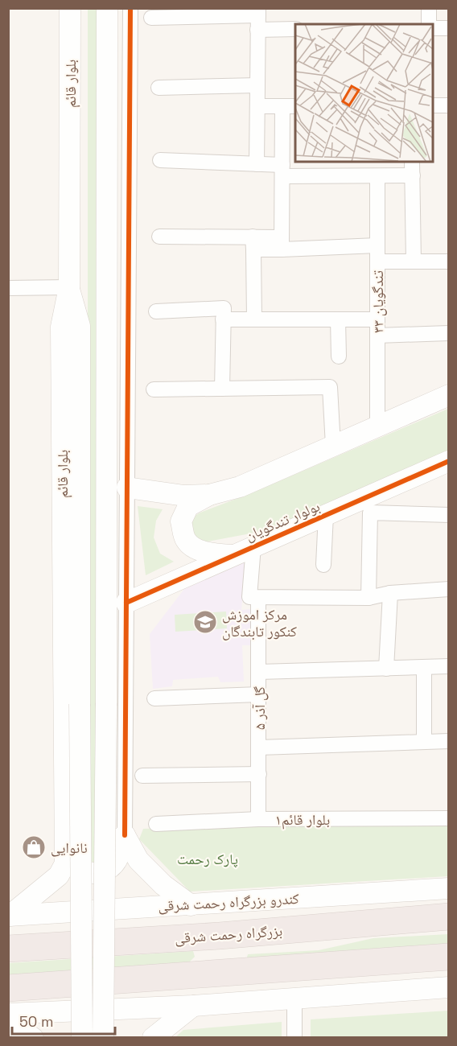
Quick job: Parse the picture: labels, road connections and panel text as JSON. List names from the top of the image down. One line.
{"streets":{"highway":["بزرگراه رحمت شرقی"],"main road":["بلوار قائم","بولوار تندگویان","کندرو بزرگراه رحمت شرقی"],"street":["۳۳ تندگویان","گل آذر ۵","بلوار قائم۱"]},"crossings":[["بلوار قائم","کندرو بزرگراه رحمت شرقی"],["گل آذر ۵","بلوار قائم۱"]],"parks":["پارک رحمت"],"places":{"school or university":["مرکز اموزش کنکور تابندگان"],"shop":["نانوایی"]},"scale_bar":"50 m"}
